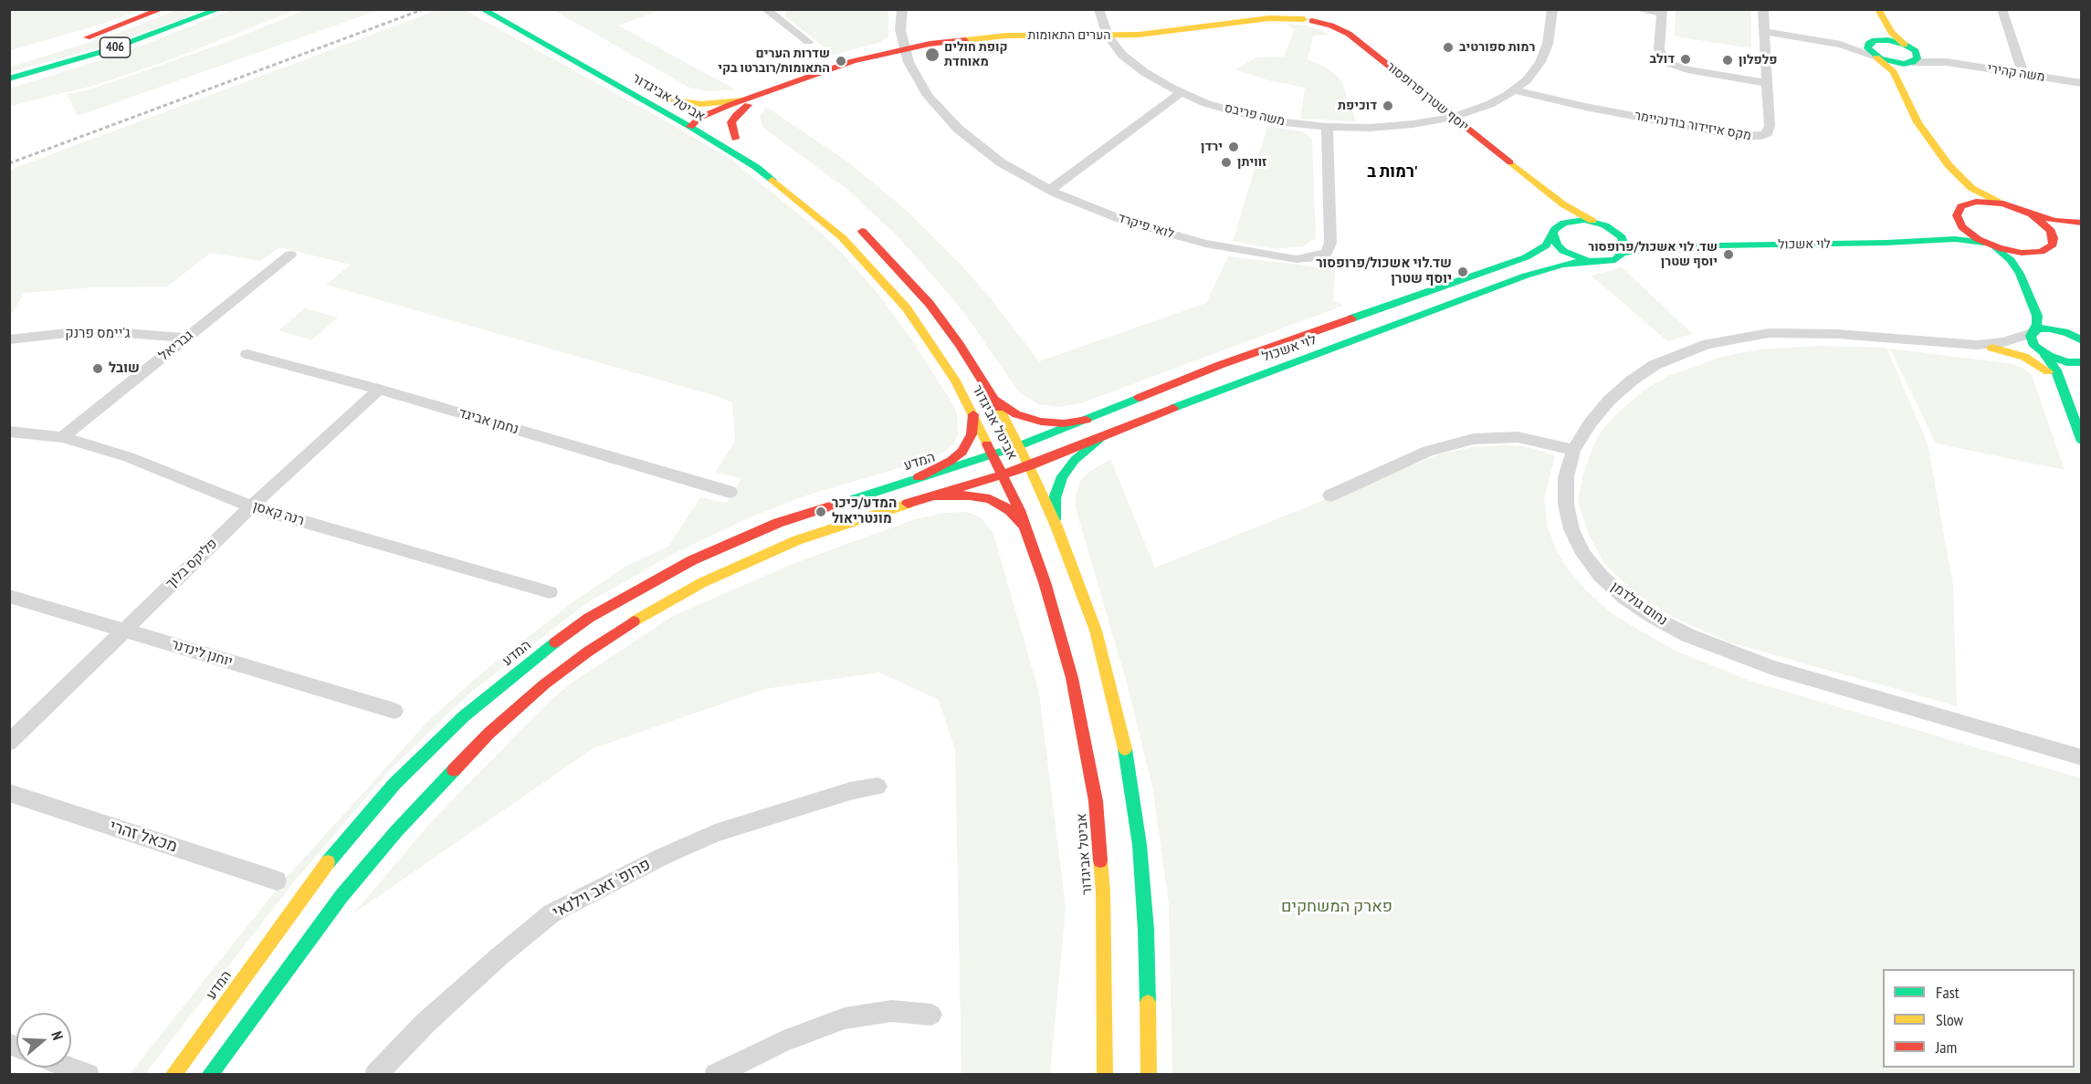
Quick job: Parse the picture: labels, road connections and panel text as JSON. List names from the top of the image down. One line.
{"streets":{"street":["הערים התאומות","406","משה קהירי","יוסף שטרן פרופסור","אביטל אביגדור","משה פריבס","מקס איזידור בודנהיימר","לואי פיקרד","לוי אשכול","ג'יימס פרנק","גבריאל","נחמן אביגד","המדע","רנה קאסן","פליקס בלוך","נחום גולדמן","יוחנן לינדנר","מכאל זהרי","פרופ' זאב וילנאי"]},"crossings":[["הערים התאומות","אביטל אביגדור"],["הערים התאומות","משה פריבס"],["הערים התאומות","לואי פיקרד"],["יוסף שטרן פרופסור","משה פריבס"],["אביטל אביגדור","לוי אשכול"],["אביטל אביגדור","המדע"],["משה פריבס","מקס איזידור בודנהיימר"],["משה פריבס","לואי פיקרד"],["לוי אשכול","המדע"],["ג'יימס פרנק","גבריאל"],["גבריאל","רנה קאסן"],["נחמן אביגד","פליקס בלוך"],["רנה קאסן","פליקס בלוך"],["פליקס בלוך","יוחנן לינדנר"]],"districts":["רמות ב'"],"parks":["פארק המשחקים"],"places":["רמות ספורטיב","קופת חולים מאוחדת","דולב","פלפלון","שדרות הערים התאומות/רוברטו בקי","דוכיפת","ירדן","זוויתן","שד. לוי אשכול/פרופסור יוסף שטרן","שד.לוי אשכול/פרופסור יוסף שטרן","שובל","המדע/כיכר מונטריאול"],"legend":["Fast","Slow","Jam"],"north":"right"}
